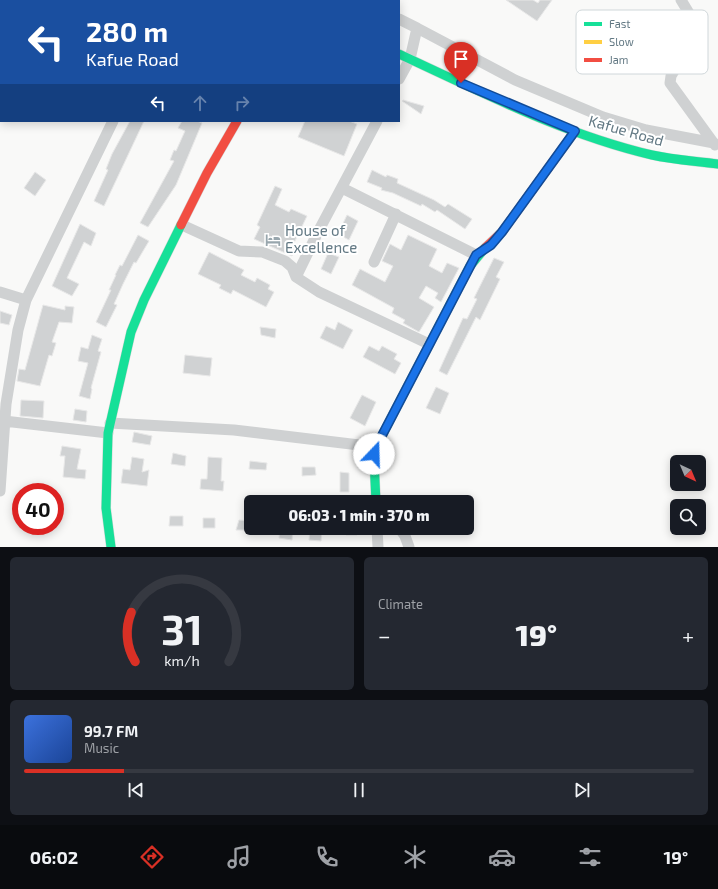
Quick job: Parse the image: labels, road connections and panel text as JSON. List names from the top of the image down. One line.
{"streets":{"main road":["Kafue Road"]},"places":{"hotel":["House of Excellence"]},"legend":["Fast","Slow","Jam"],"north":"bottom right","page":{"turn":["280 m","Kafue Road"],"limit":"40","trip":"06:03 · 1 min · 370 m","tile":"Climate","heat":["−","19°","+"],"song":["99.7 FM","Music"],"tabs":["06:02","19°"],"gauge":["31","km/h"]}}
